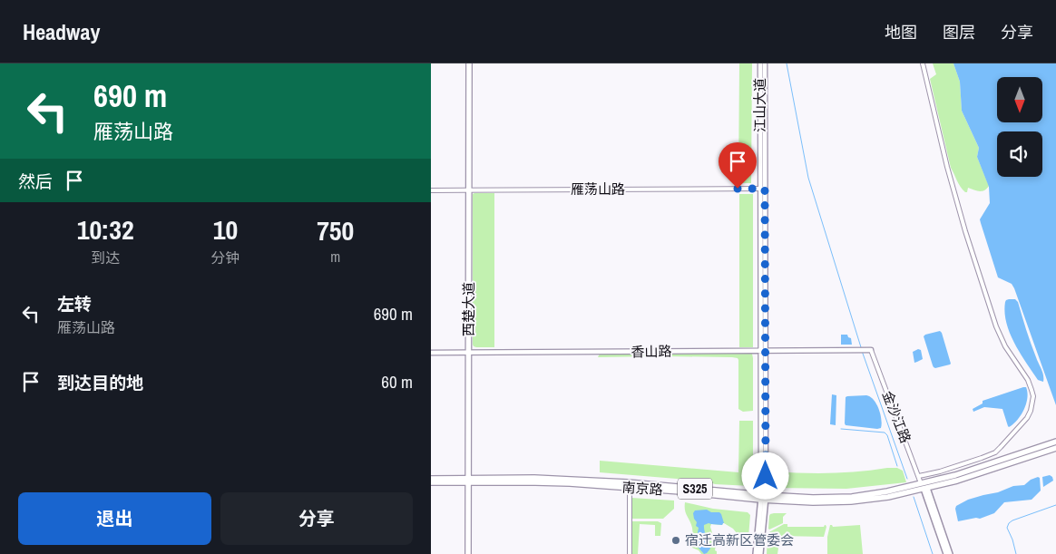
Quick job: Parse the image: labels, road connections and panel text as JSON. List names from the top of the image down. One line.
{"streets":{"main road":["江山大道","西楚大道","南京路","S325"],"street":["雁荡山路","香山路","金沙江路"]},"crossings":[["江山大道","雁荡山路"],["江山大道","香山路"],["江山大道","南京路"],["雁荡山路","西楚大道"],["西楚大道","香山路"],["西楚大道","南京路"],["香山路","金沙江路"],["金沙江路","南京路"],["金沙江路","S325"],["南京路","S325"]],"places":["宿迁高新区管委会"],"north":"bottom","page":{"header":"Headway","nav":["地图","图层","分享"],"turn":["690 m","雁荡山路"],"then":"然后","eta":["10:32","到达","10","分钟","750","m"],"list":[{"name":"左转","note":"雁荡山路","value":"690 m"},{"name":"到达目的地","value":"60 m"}],"buttons":["退出","分享"]}}
